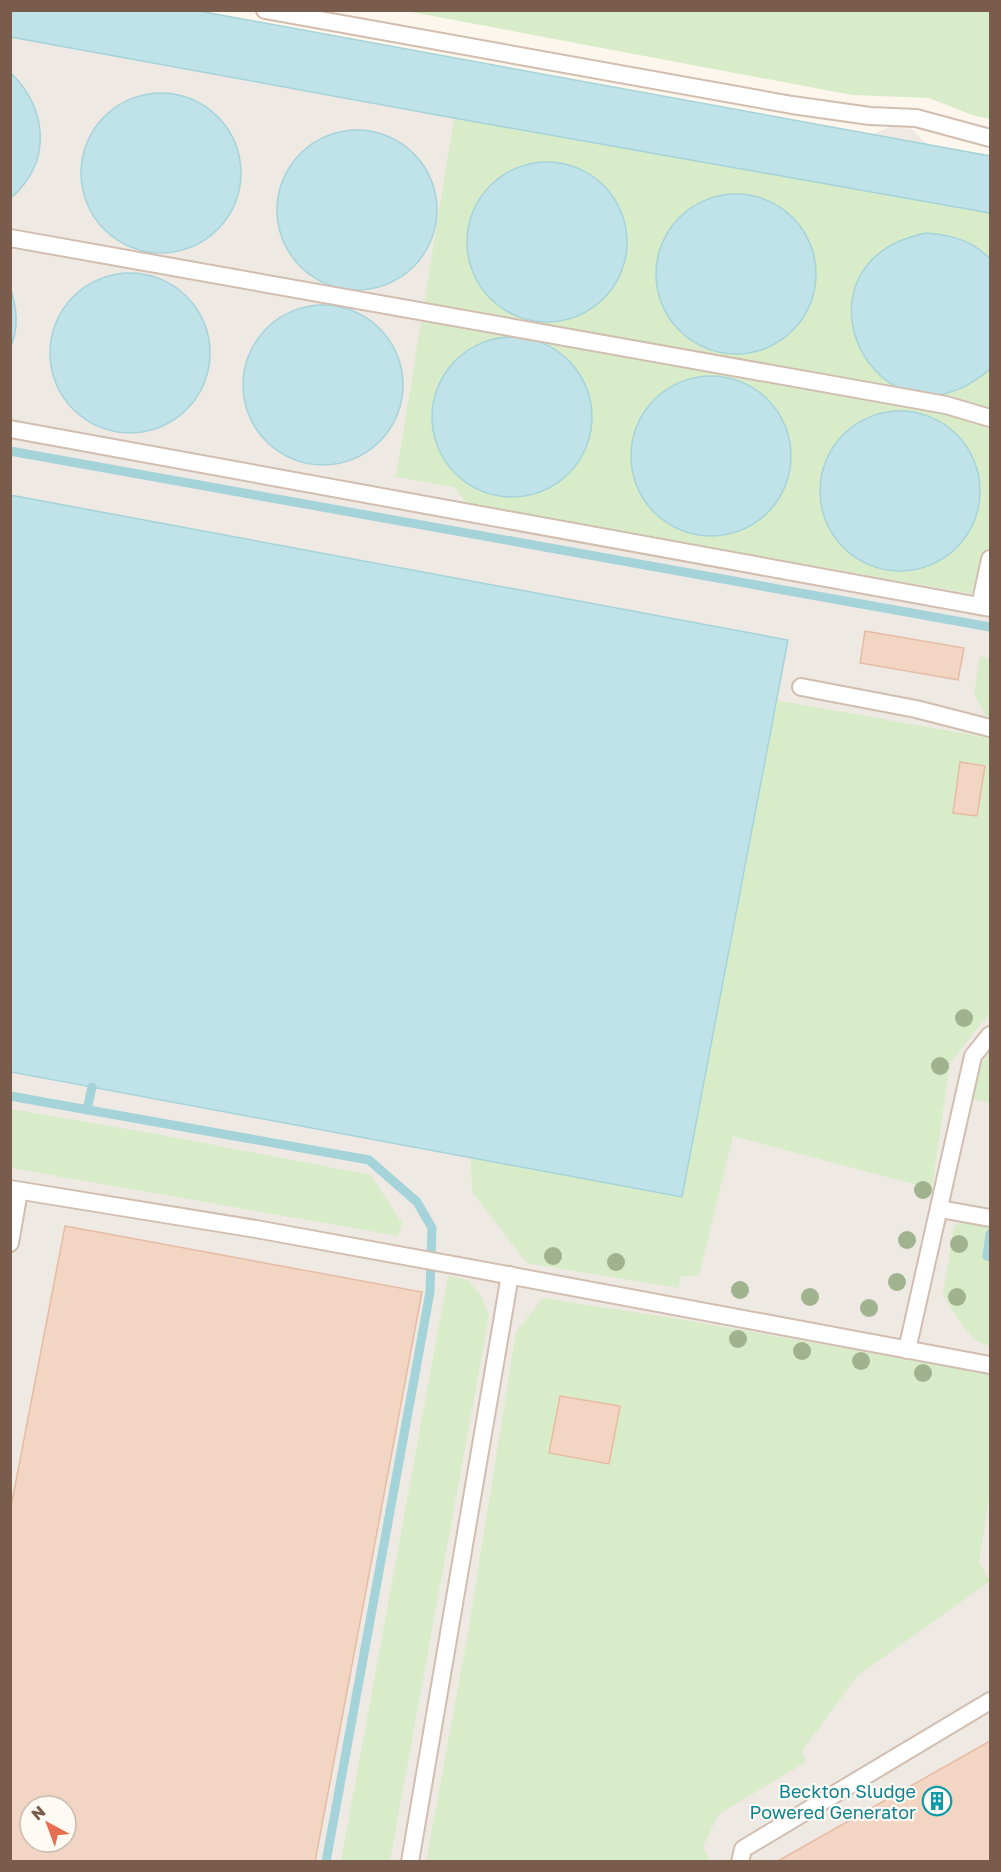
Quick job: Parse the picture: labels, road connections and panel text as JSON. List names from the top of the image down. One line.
{"places":{"building":["Beckton Sludge Powered Generator"]},"north":"top left"}
